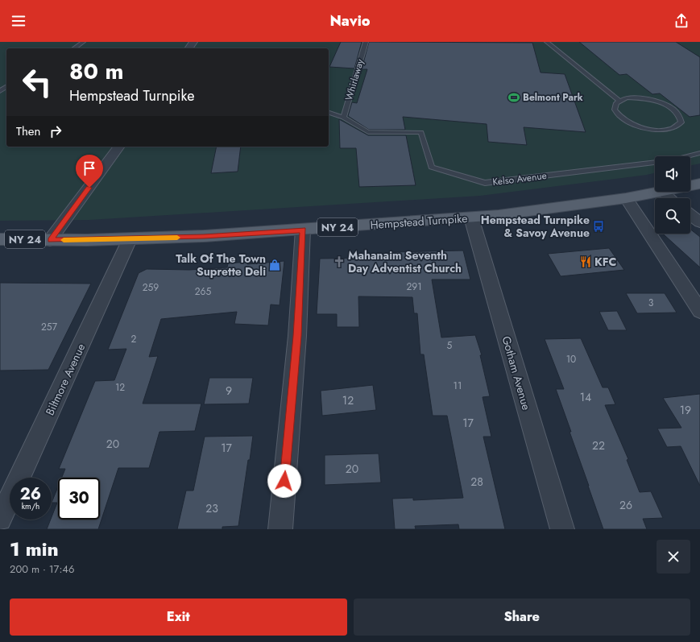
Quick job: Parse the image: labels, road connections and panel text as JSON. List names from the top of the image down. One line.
{"streets":{"main road":["Hempstead Turnpike","NY 24"],"street":["Gotham Avenue","Biltmore Avenue"],"lane":["Whirlaway","Kelso Avenue"]},"crossings":[["Whirlaway","Kelso Avenue"],["Hempstead Turnpike","Gotham Avenue"],["Hempstead Turnpike","Biltmore Avenue"]],"places":{"sports":["Belmont Park"],"bus stop":["Hempstead Turnpike & Savoy Avenue"],"church":["Mahanaim Seventh Day Adventist Church"],"restaurant":["KFC"],"shop":["Talk Of The Town Suprette Deli"]},"house_numbers":["291","259","265","3","257","2","5","10","11","12","9","14","12","19","17","20","22","17","20","28","26","23"],"page":{"header":"Navio","turn":["80 m","Hempstead Turnpike"],"then":"Then","speed":"26 km/h","limit":"30","heading":["1 min","200 m · 17:46"],"buttons":["Exit","Share"]}}
